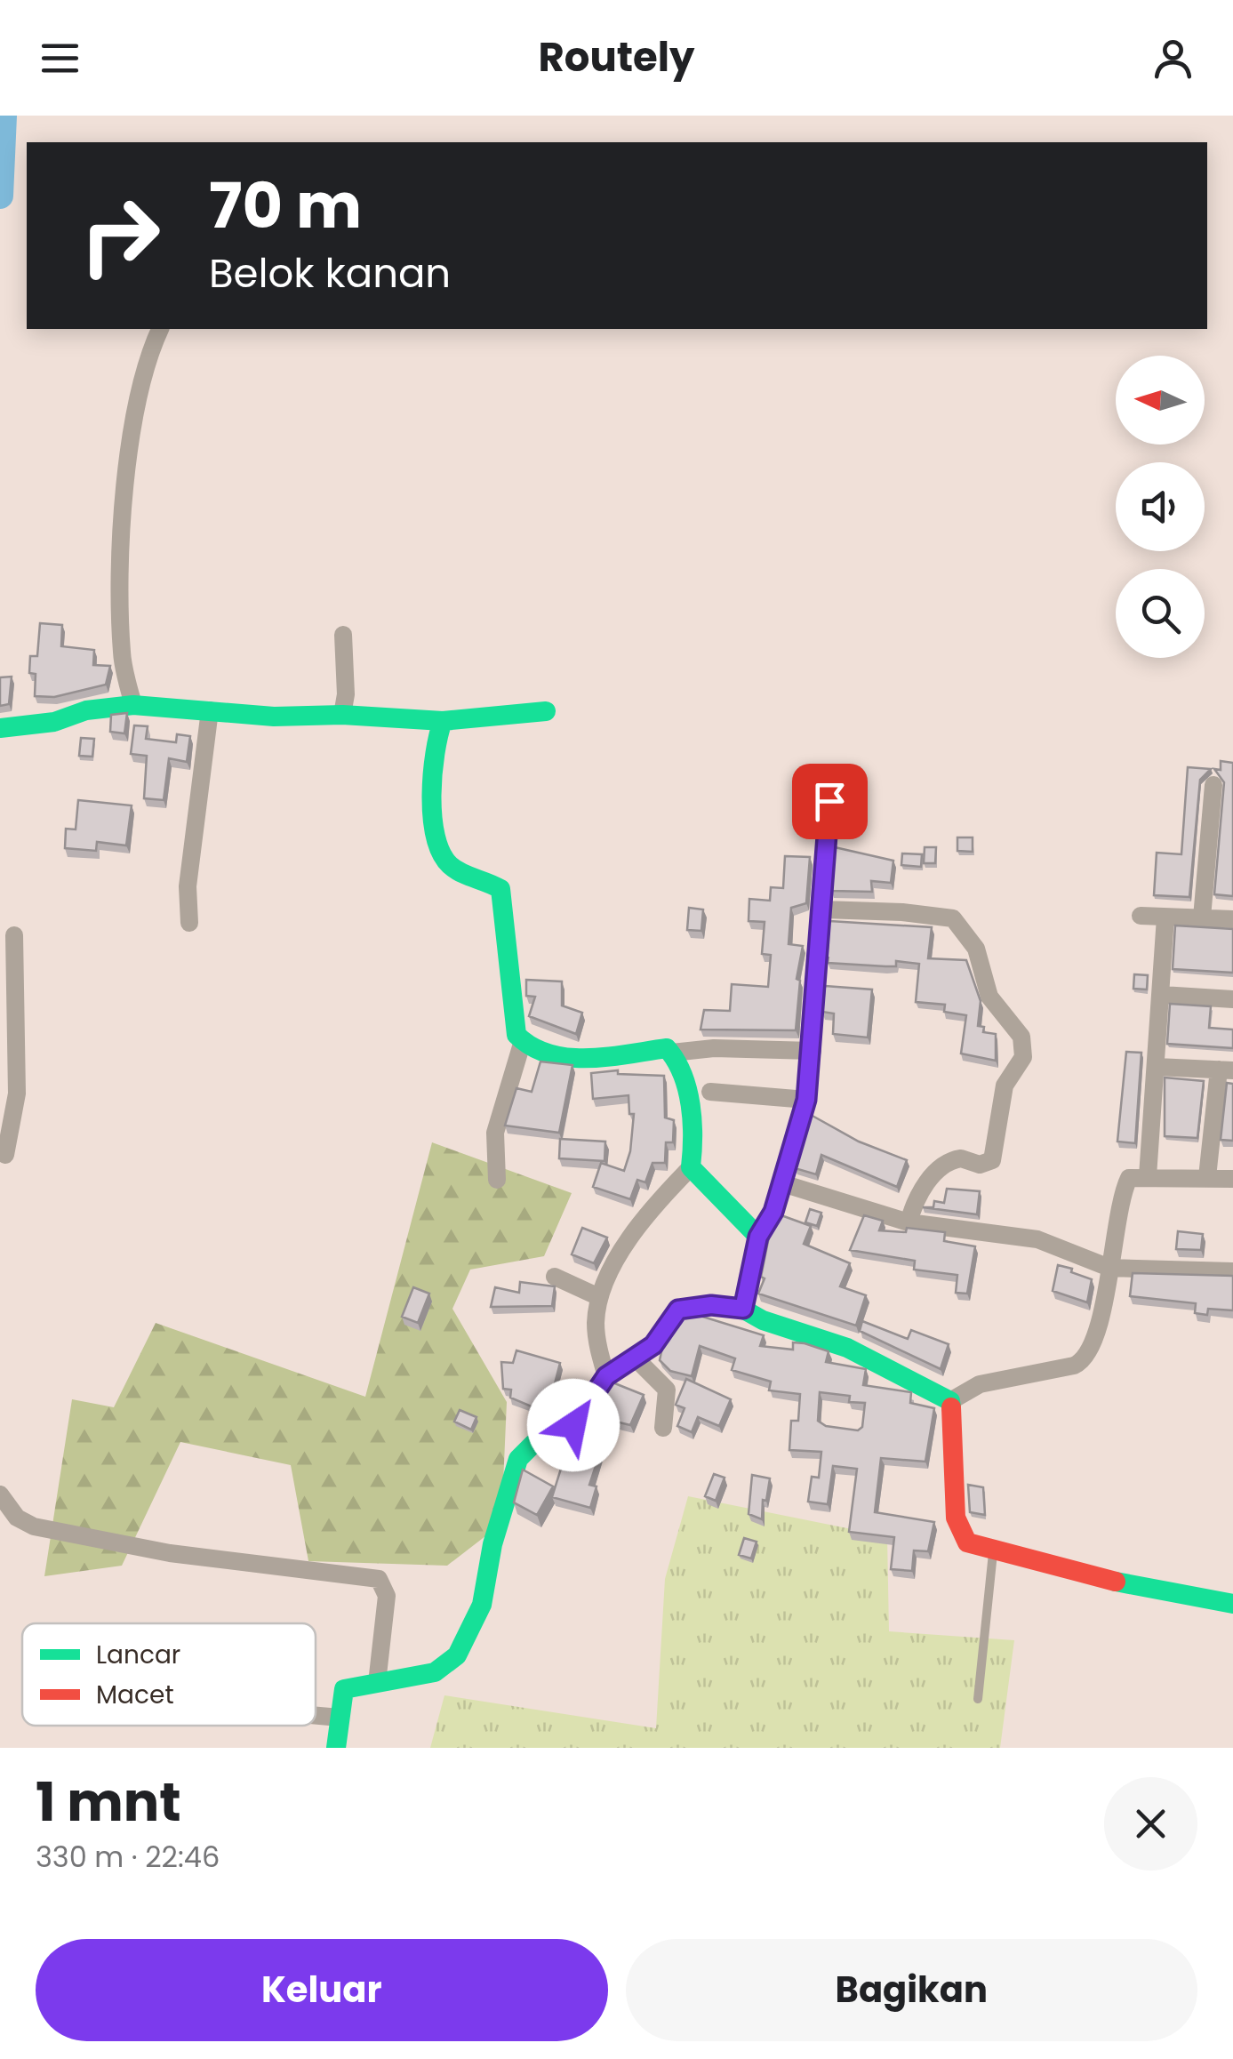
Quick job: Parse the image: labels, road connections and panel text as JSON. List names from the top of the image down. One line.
{"legend":["Lancar","Macet"],"north":"left","page":{"header":"Routely","turn":["70 m","Belok kanan"],"heading":["1 mnt","330 m · 22:46"],"buttons":["Keluar","Bagikan"]}}
